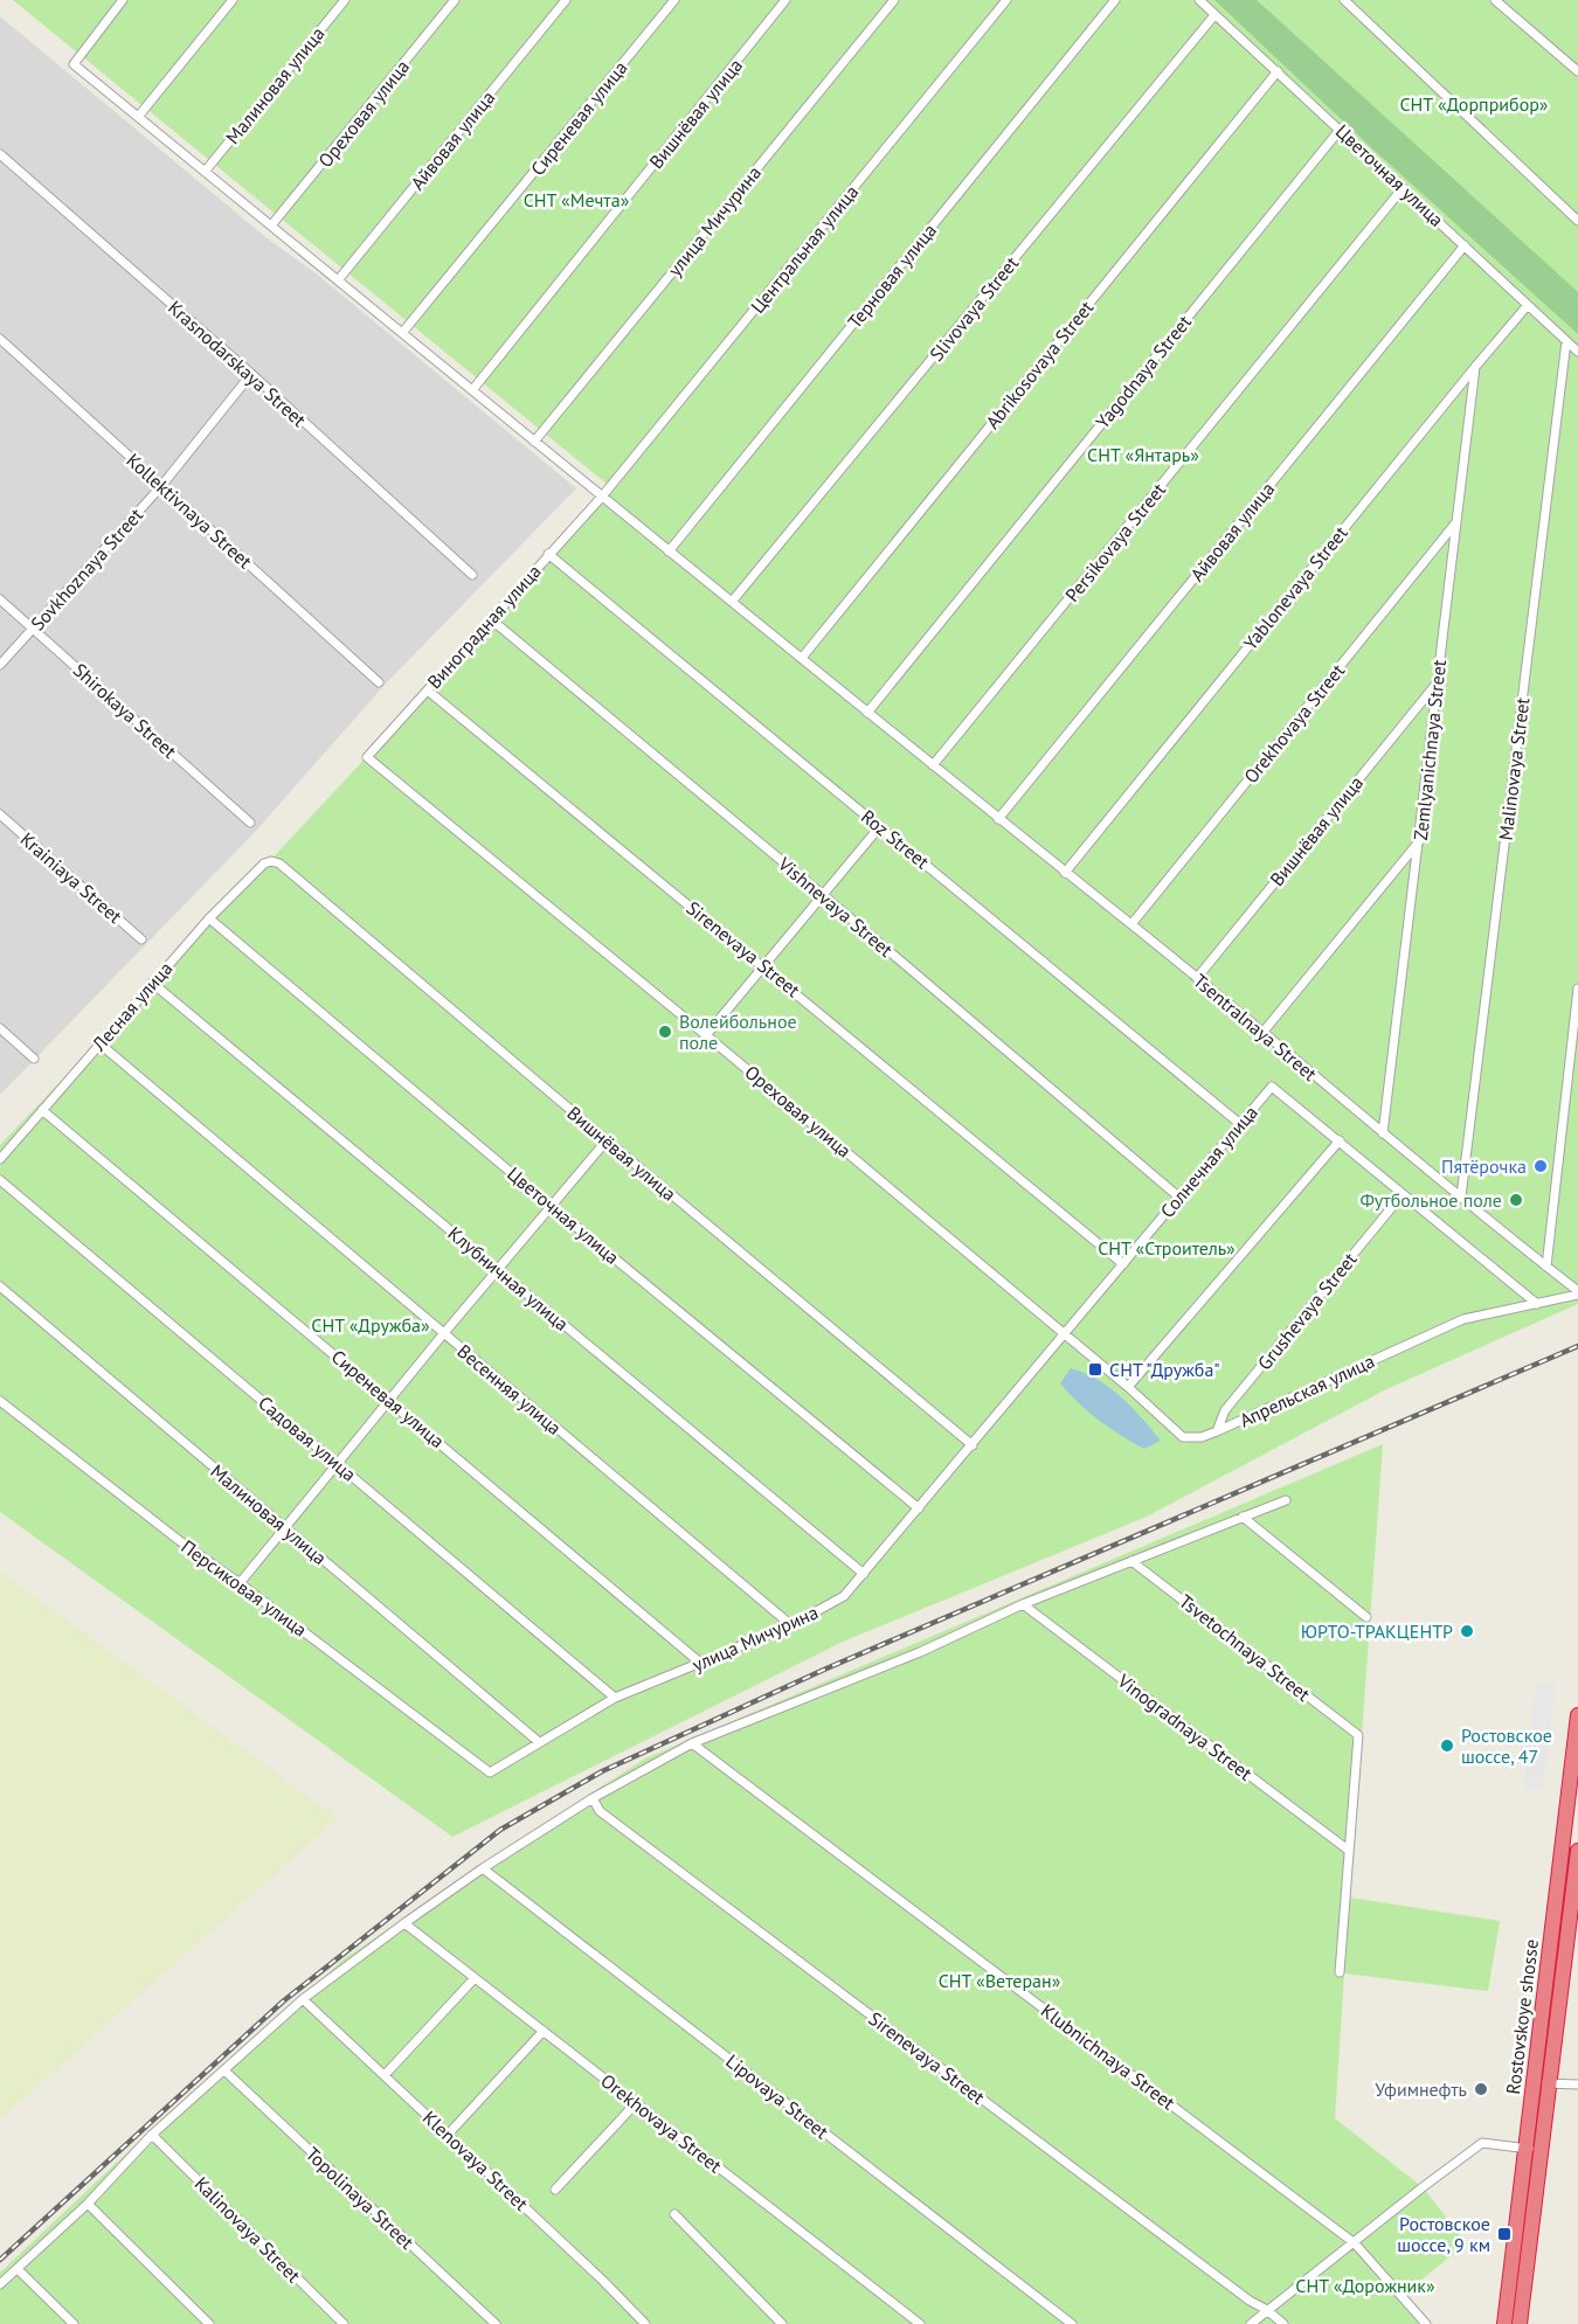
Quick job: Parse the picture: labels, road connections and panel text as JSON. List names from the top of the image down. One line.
{"streets":{"highway":["Rostovskoye shosse"],"street":["Малиновая улица","Ореховая улица","Вишнёвая улица","Сиреневая улица","Айвовая улица","Цветочная улица","улица Мичурина","Центральная улица","Терновая улица","Slivovaya Street","Krasnodarskaya Street","Abrikosovaya Street","Yagodnaya Street","Kollektivnaya Street","Persikovaya Street","Sovkhoznaya Street","Yablonevaya Street","Виноградная улица","Shirokaya Street","Orekhovaya Street","Zemlyanichnaya Street","Malinovaya Street","Roz Street","Krainiaya Street","Vishnevaya Street","Sirenevaya Street","Лесная улица","Tsentralnaya Street","Солнечная улица","Клубничная улица","Grushevaya Street","Весенняя улица","Апрельская улица","Садовая улица","Персиковая улица","Tsvetochnaya Street","Vinogradnaya Street","Klubnichnaya Street","Lipovaya Street","Klenovaya Street","Topolinaya Street","Kalinovaya Street"]},"crossings":[["Малиновая улица","улица Мичурина"],["Малиновая улица","Tsentralnaya Street"],["Ореховая улица","Виноградная улица"],["Ореховая улица","Tsentralnaya Street"],["Ореховая улица","Солнечная улица"],["Ореховая улица","Апрельская улица"],["Вишнёвая улица","улица Мичурина"],["Вишнёвая улица","Zemlyanichnaya Street"],["Вишнёвая улица","Лесная улица"],["Вишнёвая улица","Tsentralnaya Street"],["Вишнёвая улица","Солнечная улица"],["Сиреневая улица","улица Мичурина"],["Сиреневая улица","Лесная улица"],["Сиреневая улица","Tsentralnaya Street"],["Айвовая улица","Цветочная улица"],["Айвовая улица","Tsentralnaya Street"],["Цветочная улица","улица Мичурина"],["Цветочная улица","Slivovaya Street"],["Цветочная улица","Abrikosovaya Street"],["Цветочная улица","Yagodnaya Street"],["Цветочная улица","Persikovaya Street"],["Цветочная улица","Yablonevaya Street"],["Цветочная улица","Malinovaya Street"],["Цветочная улица","Лесная улица"],["улица Мичурина","Tsentralnaya Street"],["улица Мичурина","Солнечная улица"],["улица Мичурина","Клубничная улица"],["улица Мичурина","Весенняя улица"],["улица Мичурина","Садовая улица"],["улица Мичурина","Персиковая улица"],["Центральная улица","Виноградная улица"],["Центральная улица","Tsentralnaya Street"],["Терновая улица","Tsentralnaya Street"],["Slivovaya Street","Tsentralnaya Street"],["Krasnodarskaya Street","Sovkhoznaya Street"],["Abrikosovaya Street","Tsentralnaya Street"],["Yagodnaya Street","Tsentralnaya Street"],["Kollektivnaya Street","Sovkhoznaya Street"],["Persikovaya Street","Tsentralnaya Street"],["Sovkhoznaya Street","Shirokaya Street"],["Yablonevaya Street","Zemlyanichnaya Street"],["Yablonevaya Street","Tsentralnaya Street"],["Виноградная улица","Roz Street"],["Виноградная улица","Vishnevaya Street"],["Виноградная улица","Sirenevaya Street"],["Виноградная улица","Tsentralnaya Street"],["Orekhovaya Street","Zemlyanichnaya Street"],["Orekhovaya Street","Tsentralnaya Street"],["Zemlyanichnaya Street","Tsentralnaya Street"],["Malinovaya Street","Tsentralnaya Street"],["Roz Street","Солнечная улица"],["Vishnevaya Street","Солнечная улица"],["Sirenevaya Street","Солнечная улица"],["Лесная улица","Клубничная улица"],["Лесная улица","Весенняя улица"],["Tsentralnaya Street","Апрельская улица"],["Солнечная улица","Апрельская улица"],["Grushevaya Street","Апрельская улица"],["Tsvetochnaya Street","Vinogradnaya Street"]],"parks":["СНТ «Дорприбор»","СНТ «Мечта»","СНТ «Янтарь»","СНТ «Строитель»","СНТ «Дружба»","СНТ «Ветеран»","СНТ «Дорожник»"],"places":{"other":["Волейбольное поле","Пятёрочка","Футбольное поле","ЮРТО-ТРАКЦЕНТР","Ростовское шоссе, 47","Уфимнефть"],"transit":["СНТ \"Дружба\"","Ростовское шоссе, 9 км"]}}
